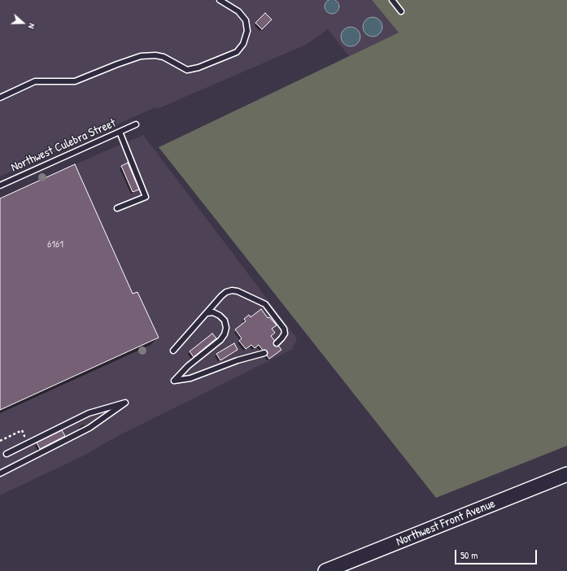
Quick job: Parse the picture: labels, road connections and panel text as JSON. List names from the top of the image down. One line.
{"streets":{"street":["Northwest Front Avenue"],"lane":["Northwest Culebra Street"]},"house_numbers":["6161"],"scale_bar":"50 m","north":"right"}
